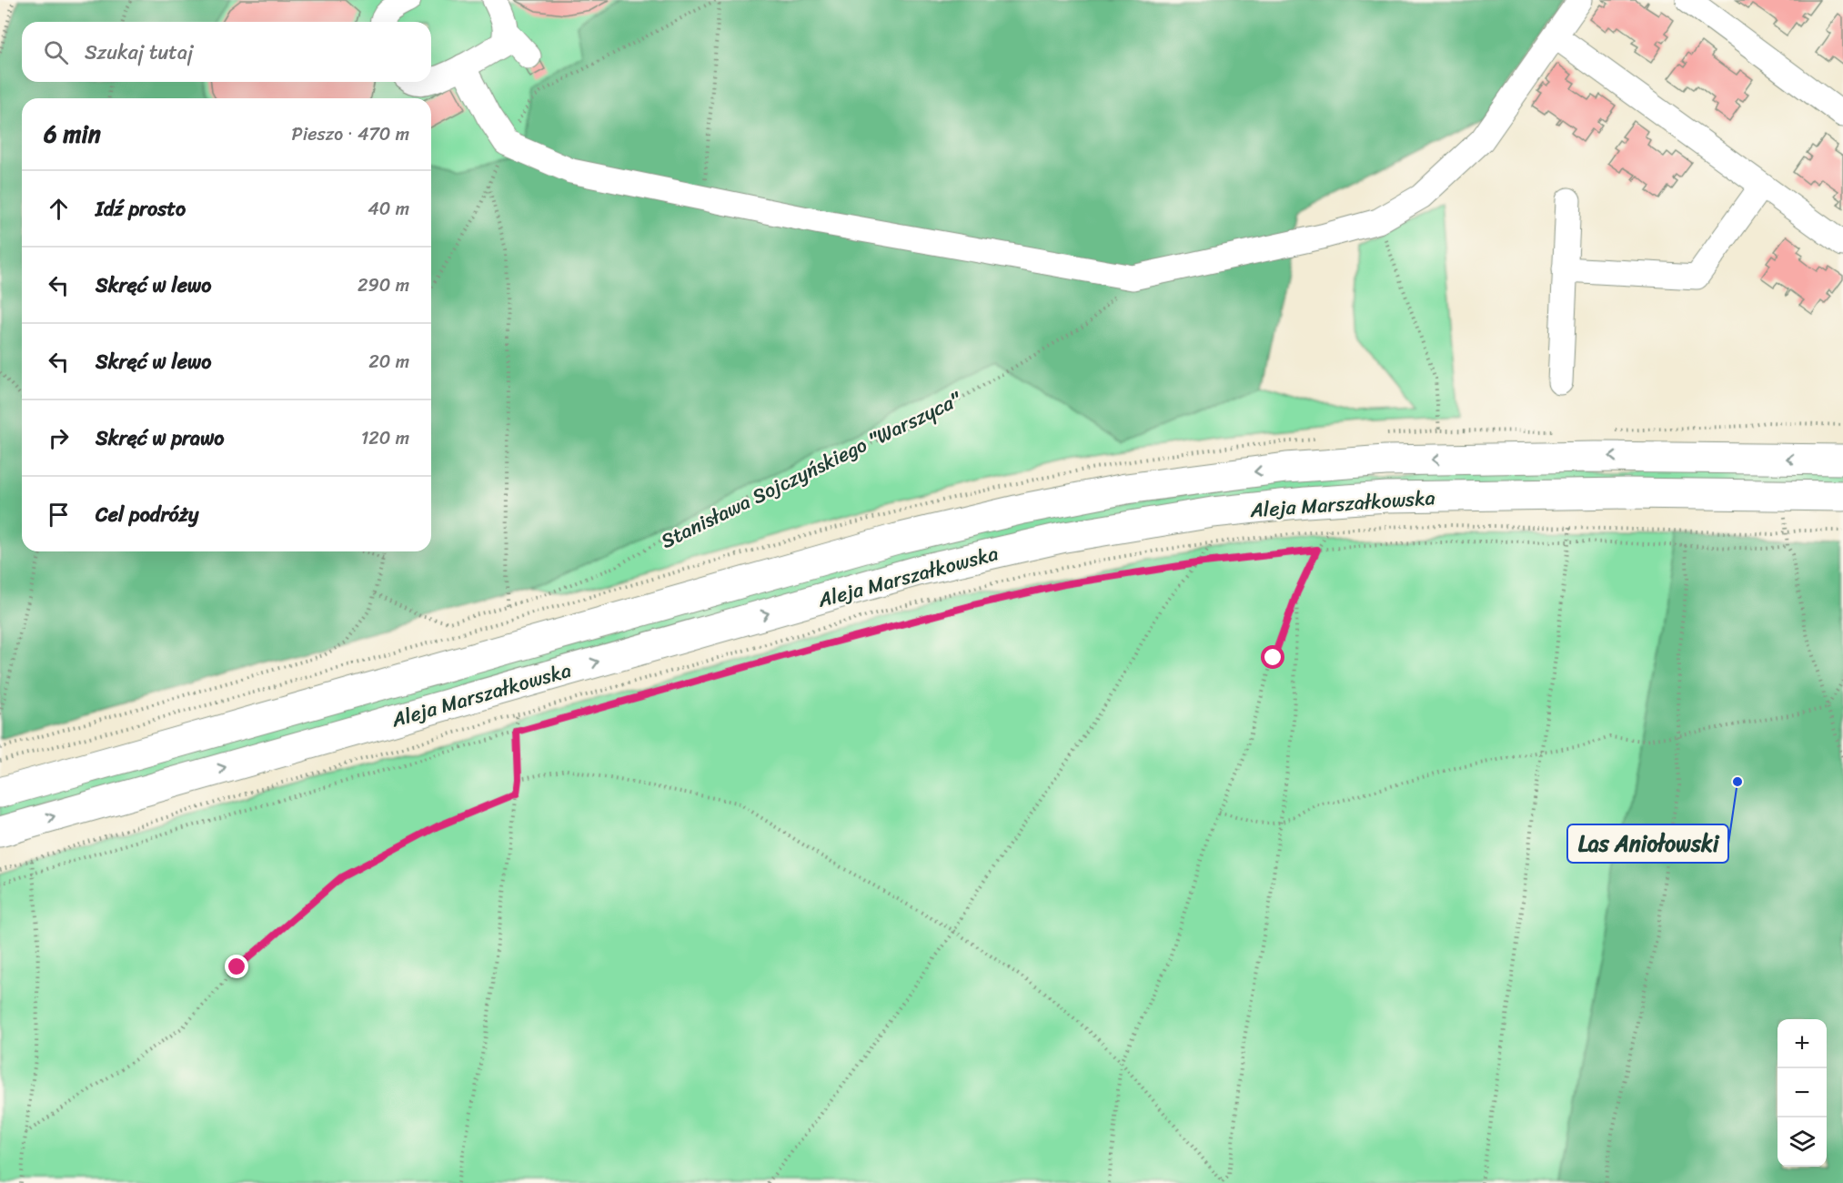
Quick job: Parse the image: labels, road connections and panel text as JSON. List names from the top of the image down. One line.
{"streets":{"main road":["Aleja Marszałkowska"],"path":["Stanisława Sojczyńskiego \"Warszyca\""]},"places":["Las Aniołowski"],"page":{"search":"Szukaj tutaj","heading":["6 min","Pieszo · 470 m"],"list":[["Idź prosto","40 m"],["Skręć w lewo","290 m"],["Skręć w lewo","20 m"],["Skręć w prawo","120 m"],"Cel podróży"],"map_buttons":["+","−"]}}
